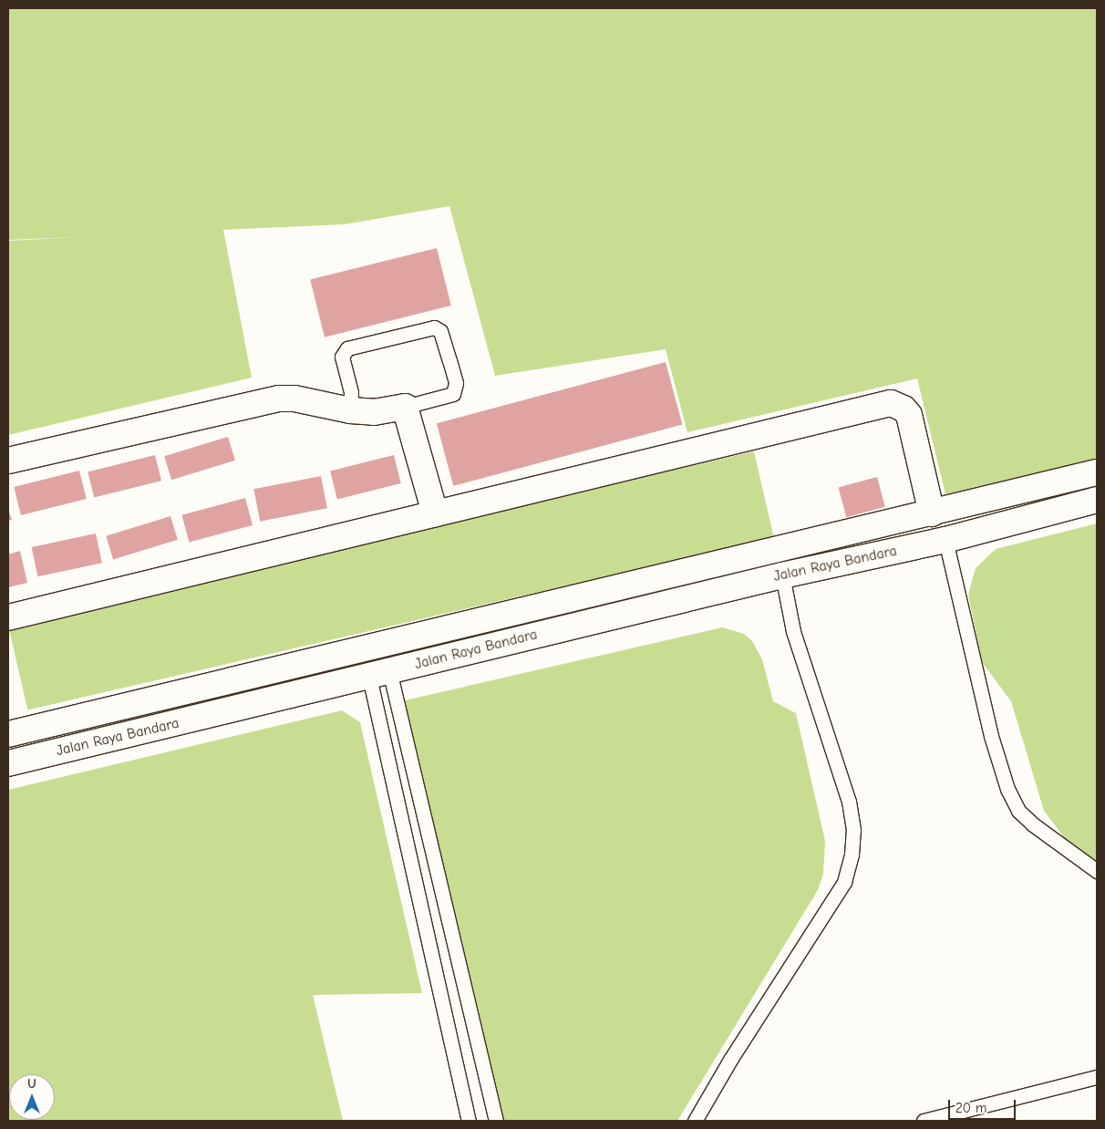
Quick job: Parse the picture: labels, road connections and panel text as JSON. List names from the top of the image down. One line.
{"streets":{"main road":["Jalan Raya Bandara"]},"scale_bar":"20 m","north":"top"}
